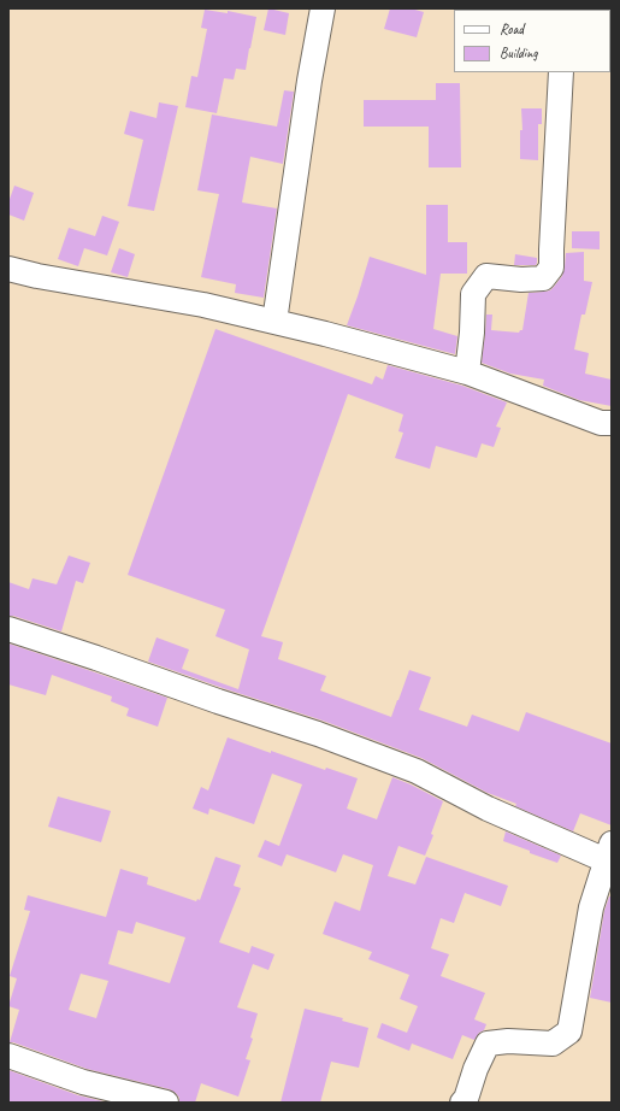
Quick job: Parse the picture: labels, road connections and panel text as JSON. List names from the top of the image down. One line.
{"legend":["Road","Building"]}
